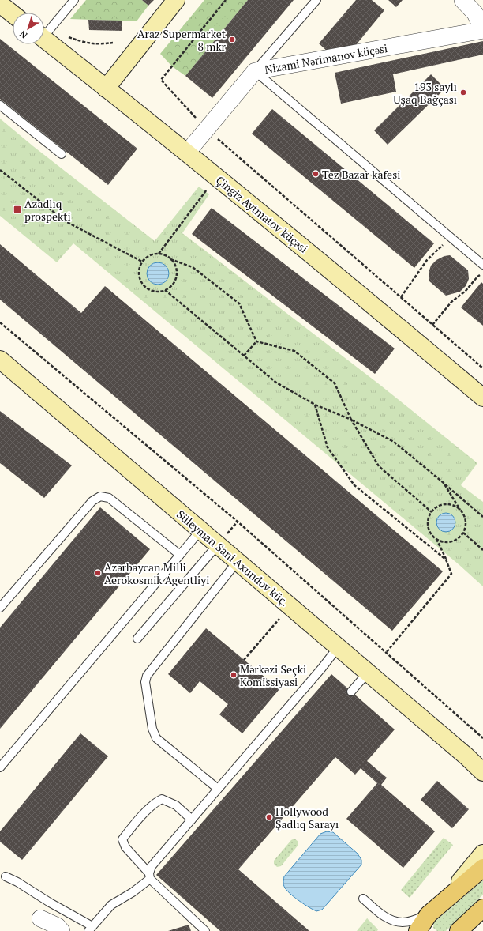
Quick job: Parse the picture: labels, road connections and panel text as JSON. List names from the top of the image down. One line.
{"streets":{"main road":["Çingiz Aytmatov küçəsi","Süleyman Sani Axundov küç."],"street":["Nizami Nərimanov küçəsi"]},"crossings":[["Nizami Nərimanov küçəsi","Çingiz Aytmatov küçəsi"]],"places":{"other":["Araz Supermarket 8 mkr","193 saylı Uşaq Bağçası","Tez Bazar kafesi","Azərbaycan Milli Aerokosmik Agentliyi","Mərkəzi Seçki Komissiyasi","Hollywood Şadlıq Sarayı"],"transit":["Azadlıq prospekti"]},"north":"bottom left"}
